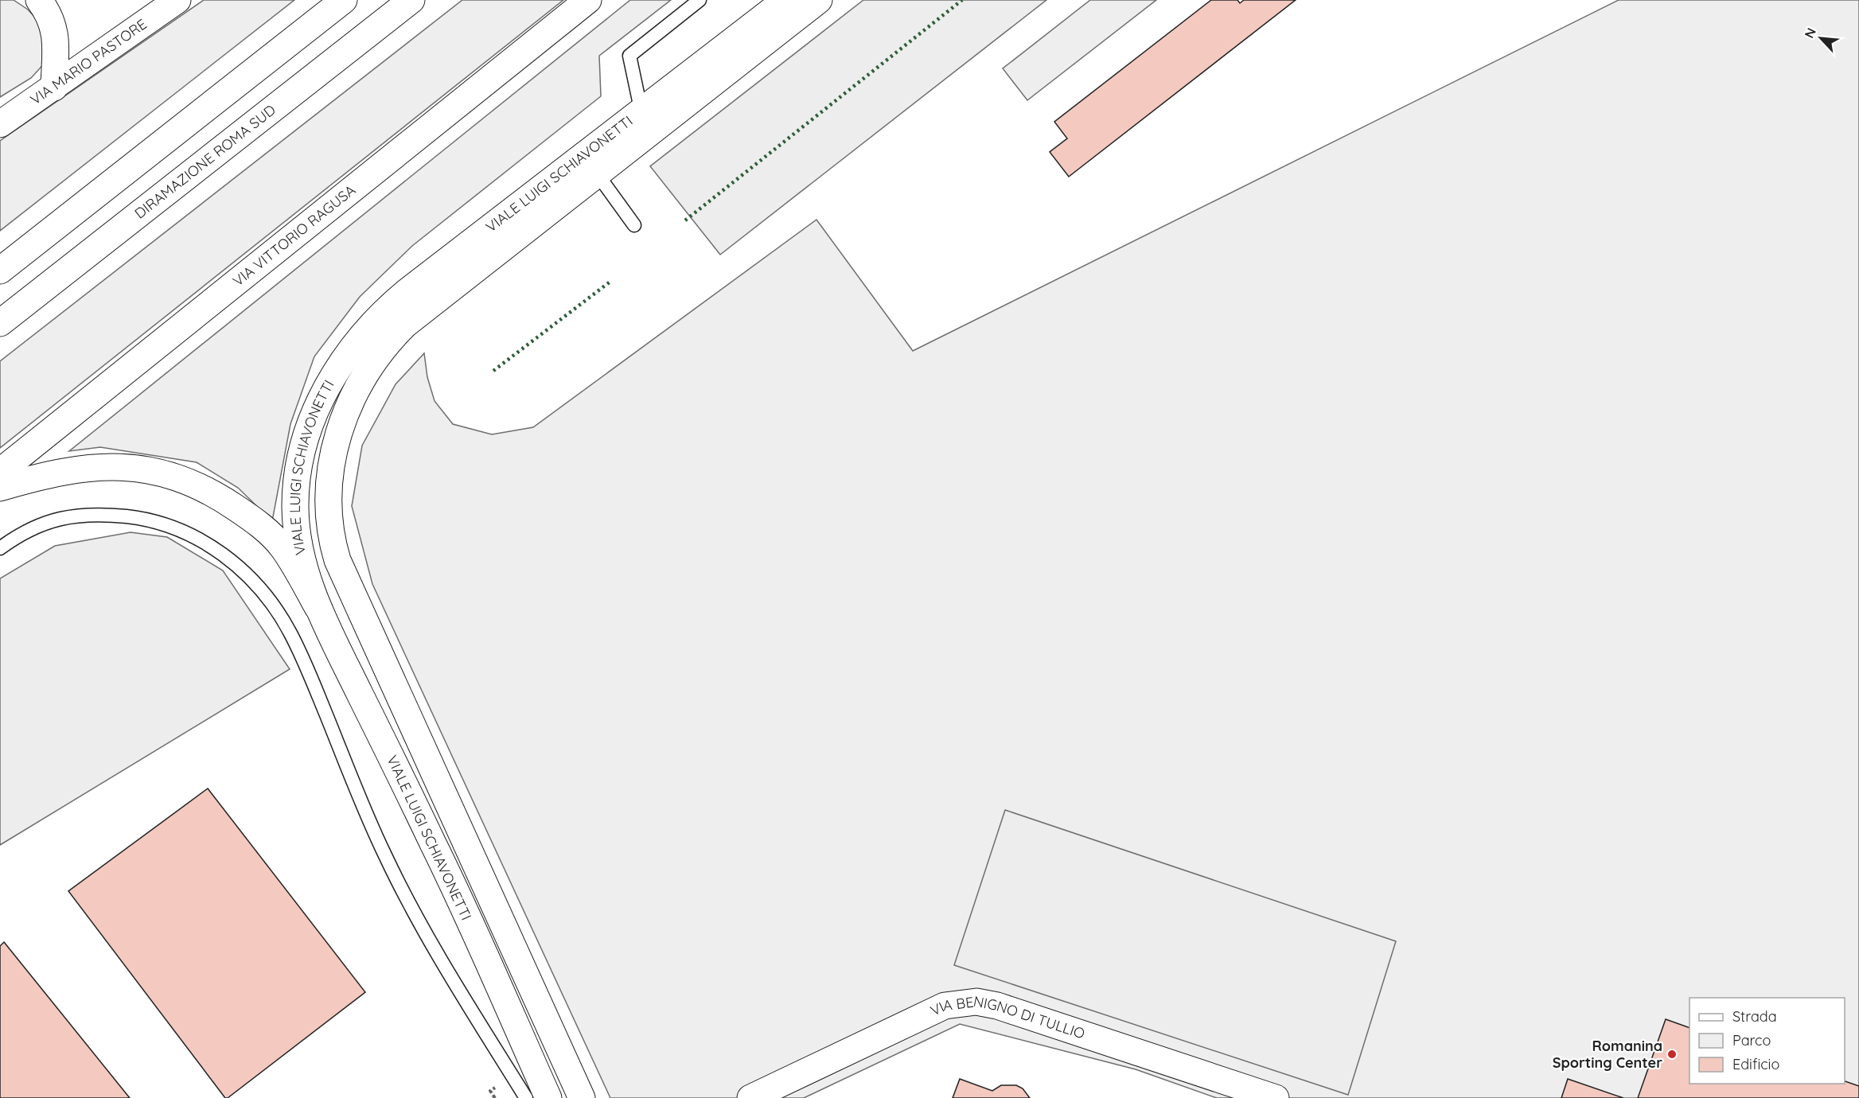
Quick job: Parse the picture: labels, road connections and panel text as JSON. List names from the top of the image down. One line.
{"streets":{"main road":["VIA MARIO PASTORE","DIRAMAZIONE ROMA SUD","VIALE LUIGI SCHIAVONETTI","VIA VITTORIO RAGUSA","VIA BENIGNO DI TULLIO"]},"places":["Romanina Sporting Center"],"legend":["Strada","Parco","Edificio"],"north":"top left"}
